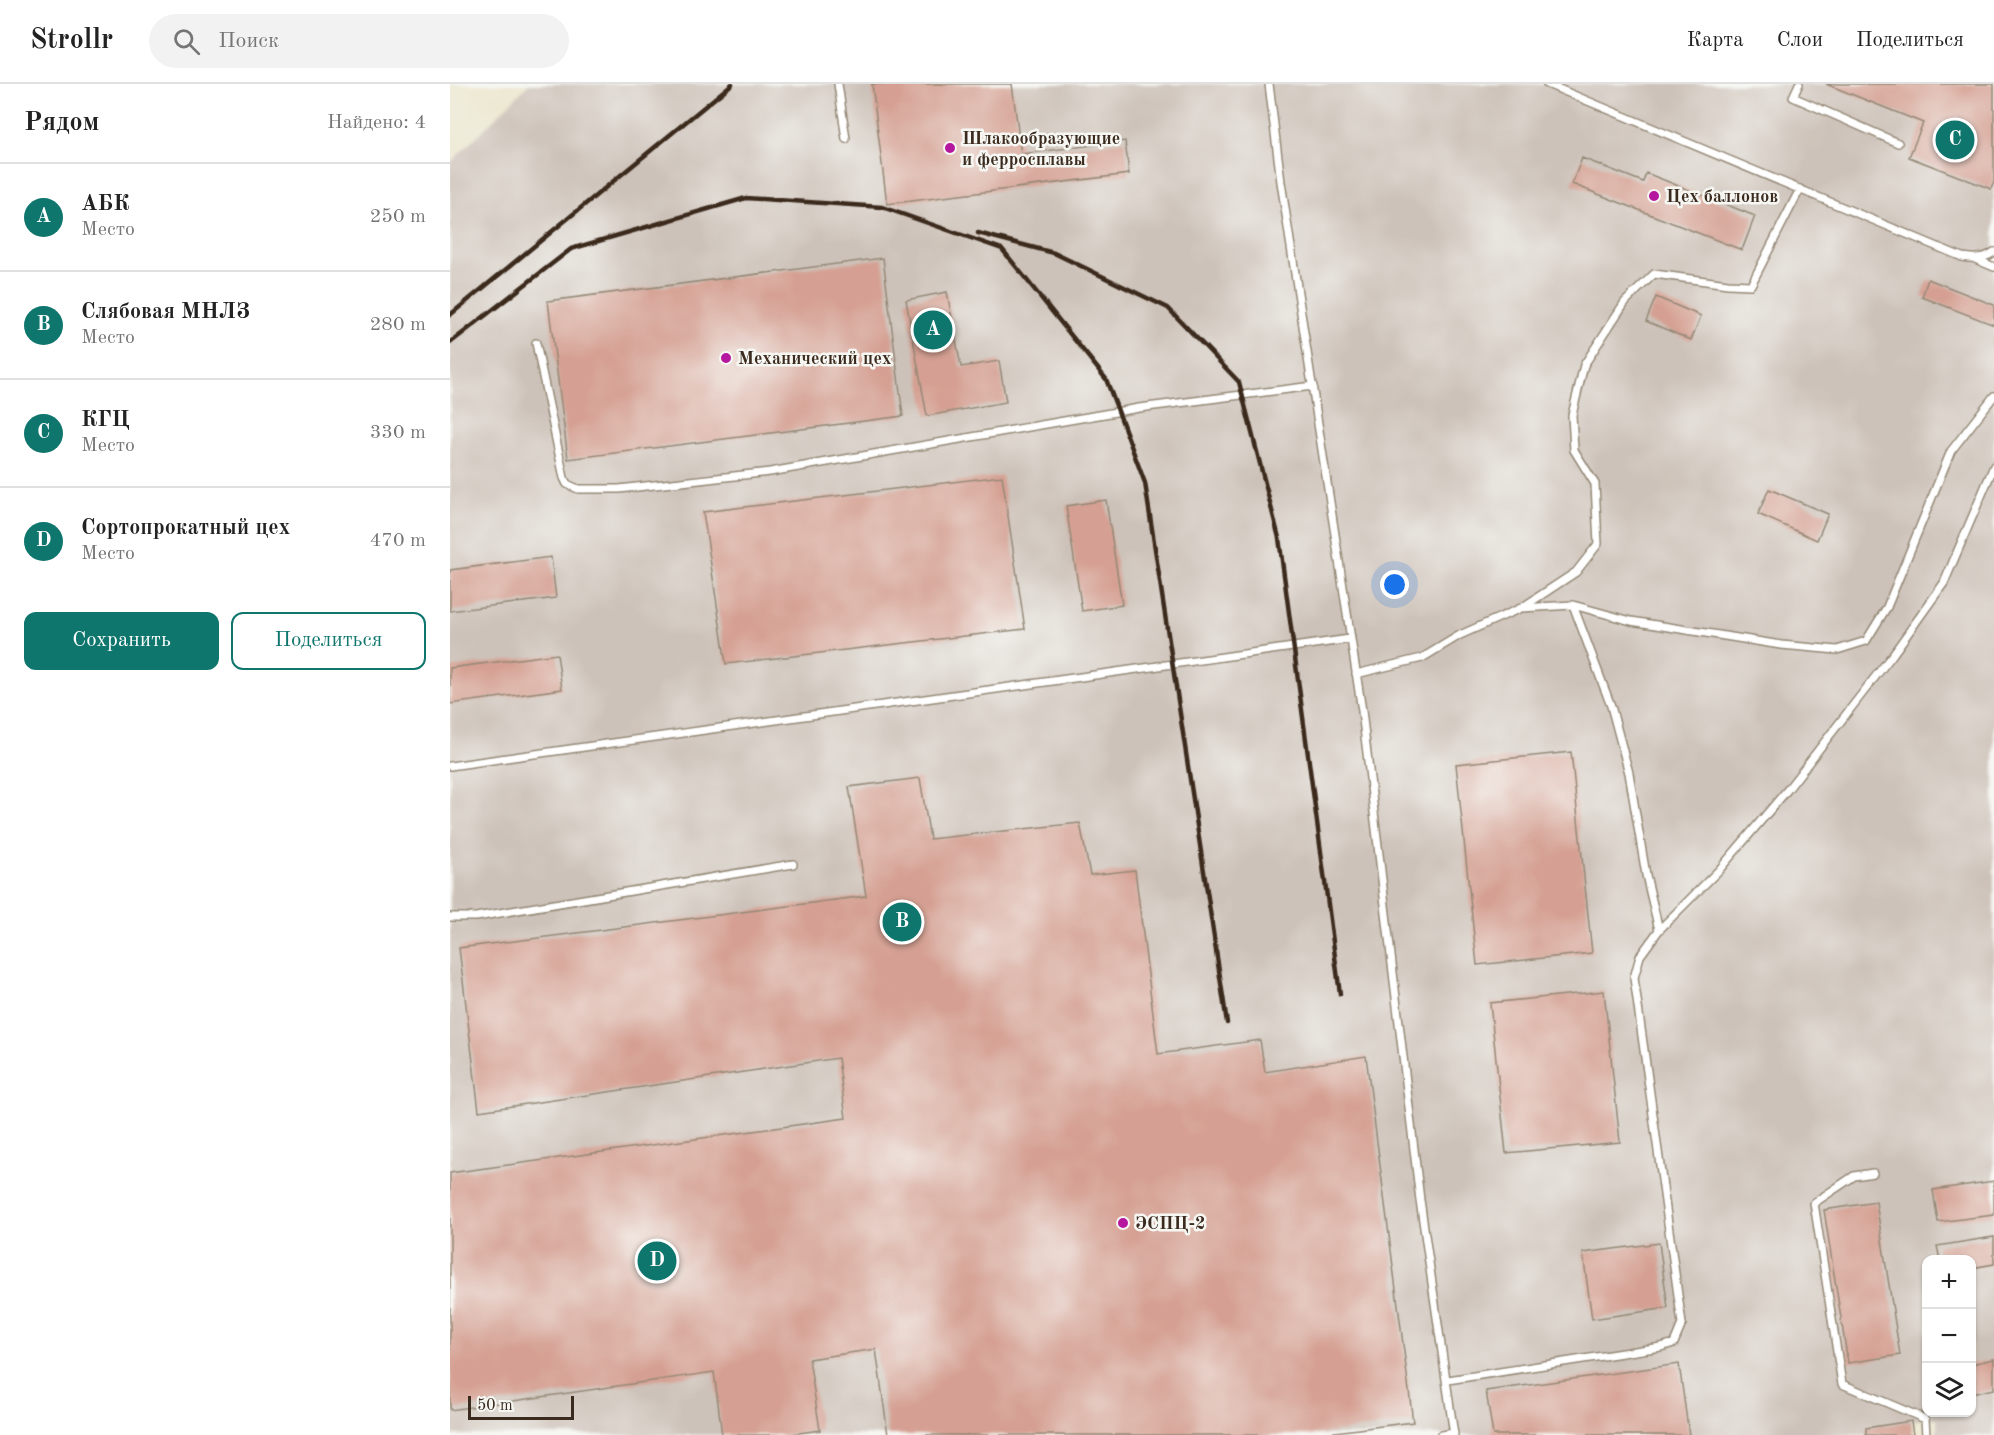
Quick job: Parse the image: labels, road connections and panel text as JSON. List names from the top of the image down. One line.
{"places":["Шлакообразующие и ферросплавы","Цех баллонов","Механический цех","ЭСПЦ-2"],"scale_bar":"50 m","page":{"header":"Strollr","search":"Поиск","nav":["Карта","Слои","Поделиться"],"heading":["Рядом","Найдено: 4"],"pins":["C","A","B","D"],"list":[{"mark":"A","name":"АБК","note":"Место","value":"250 m"},{"mark":"B","name":"Слябовая МНЛЗ","note":"Место","value":"280 m"},{"mark":"C","name":"КГЦ","note":"Место","value":"330 m"},{"mark":"D","name":"Сортопрокатный цех","note":"Место","value":"470 m"}],"buttons":["Сохранить","Поделиться"],"map_buttons":["+","−"],"scale":"50 m"}}
